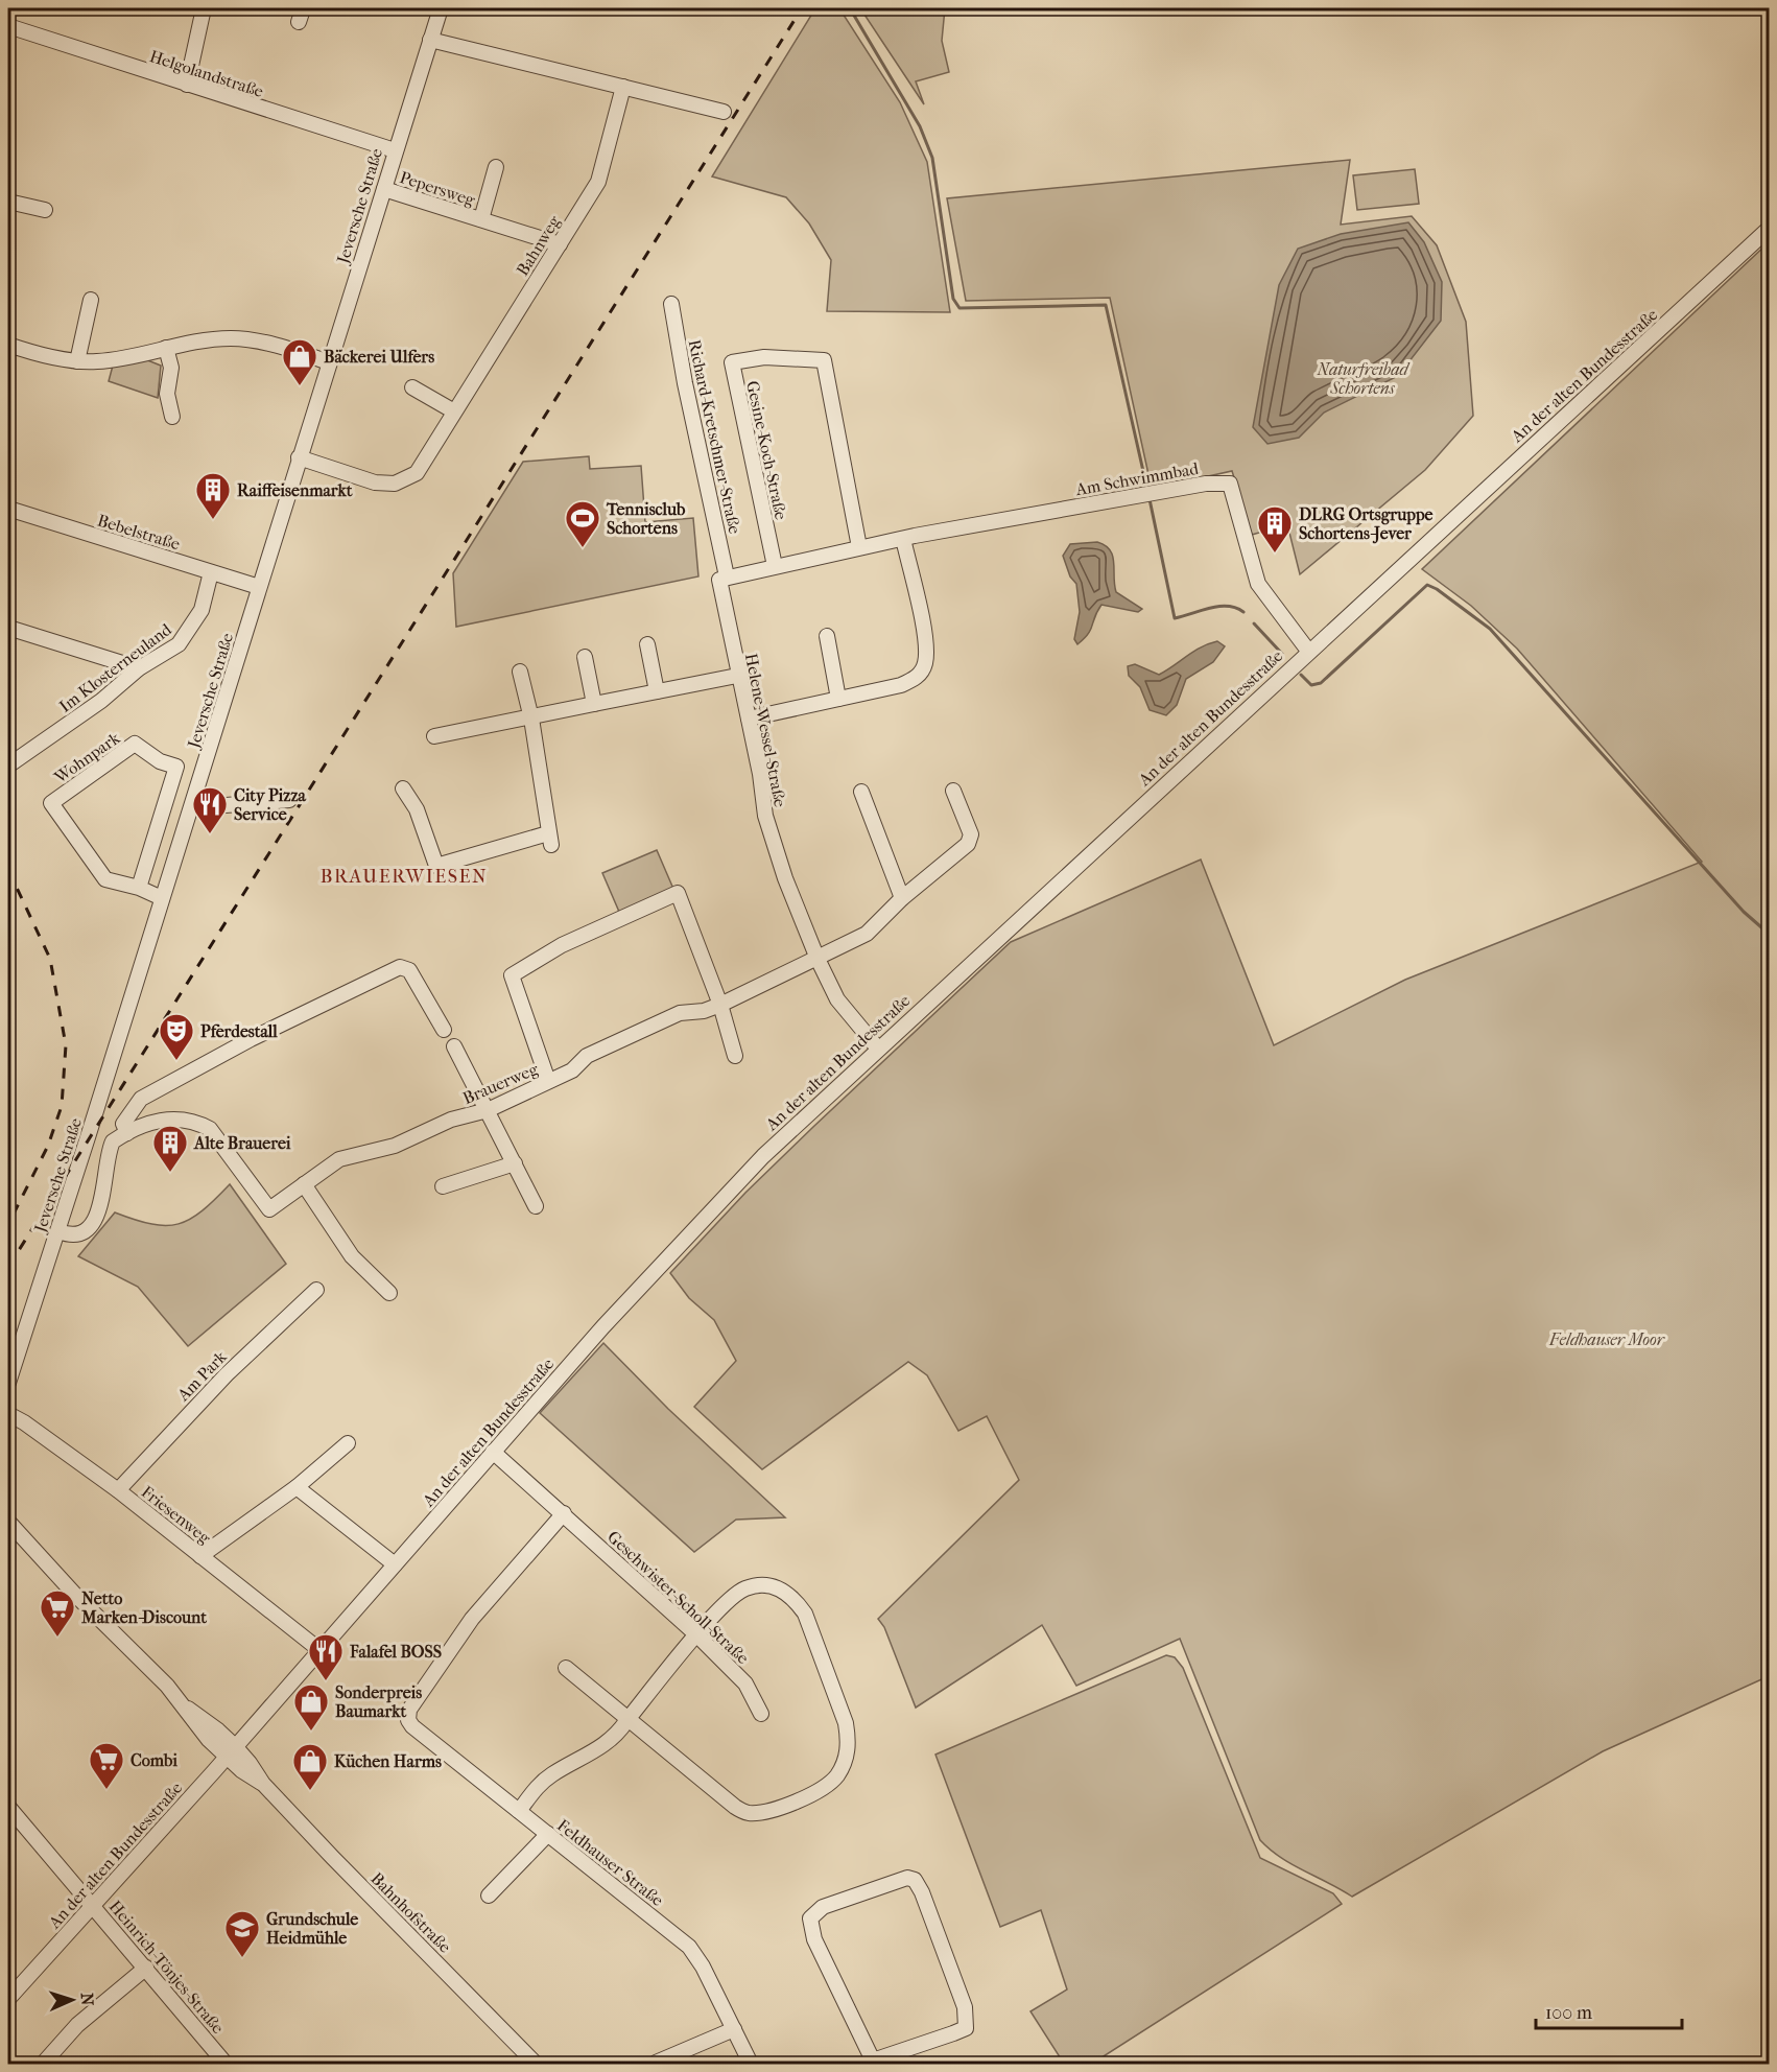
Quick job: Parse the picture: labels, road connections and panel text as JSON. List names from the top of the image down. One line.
{"streets":{"street":["Helgolandstraße","Pepersweg","Jeversche Straße","Bahnweg","An der alten Bundesstraße","Richard-Kretschmer-Straße","Gesine-Koch-Straße","Am Schwimmbad","Bebelstraße","Im Klosterneuland","Helene-Wessel-Straße","Wohnpark","Brauerweg","Am Park","Friesenweg","Geschwister-Scholl-Straße","Feldhauser Straße","Bahnhofstraße","Heinrich-Tönjes-Straße"]},"crossings":[["Helgolandstraße","Jeversche Straße"],["Pepersweg","Jeversche Straße"],["Pepersweg","Bahnweg"],["Jeversche Straße","Bahnweg"],["Jeversche Straße","Bebelstraße"],["Jeversche Straße","Wohnpark"],["An der alten Bundesstraße","Am Schwimmbad"],["An der alten Bundesstraße","Helene-Wessel-Straße"],["An der alten Bundesstraße","Friesenweg"],["An der alten Bundesstraße","Geschwister-Scholl-Straße"],["An der alten Bundesstraße","Bahnhofstraße"],["An der alten Bundesstraße","Heinrich-Tönjes-Straße"],["Richard-Kretschmer-Straße","Helene-Wessel-Straße"],["Bebelstraße","Im Klosterneuland"],["Helene-Wessel-Straße","Brauerweg"],["Am Park","Friesenweg"],["Geschwister-Scholl-Straße","Feldhauser Straße"]],"districts":["BRAUERWIESEN"],"parks":["Naturfreibad Schortens","Feldhauser Moor"],"places":{"shop":["Bäckerei Ulfers","Sonderpreis Baumarkt","Küchen Harms"],"building":["Raiffeisenmarkt","DLRG Ortsgruppe Schortens-Jever","Alte Brauerei"],"sports":["Tennisclub Schortens"],"restaurant":["City Pizza Service","Falafel BOSS"],"theatre":["Pferdestall"],"supermarket":["Netto Marken-Discount","Combi"],"school or university":["Grundschule Heidmühle"]},"scale_bar":"100 m","north":"right"}
